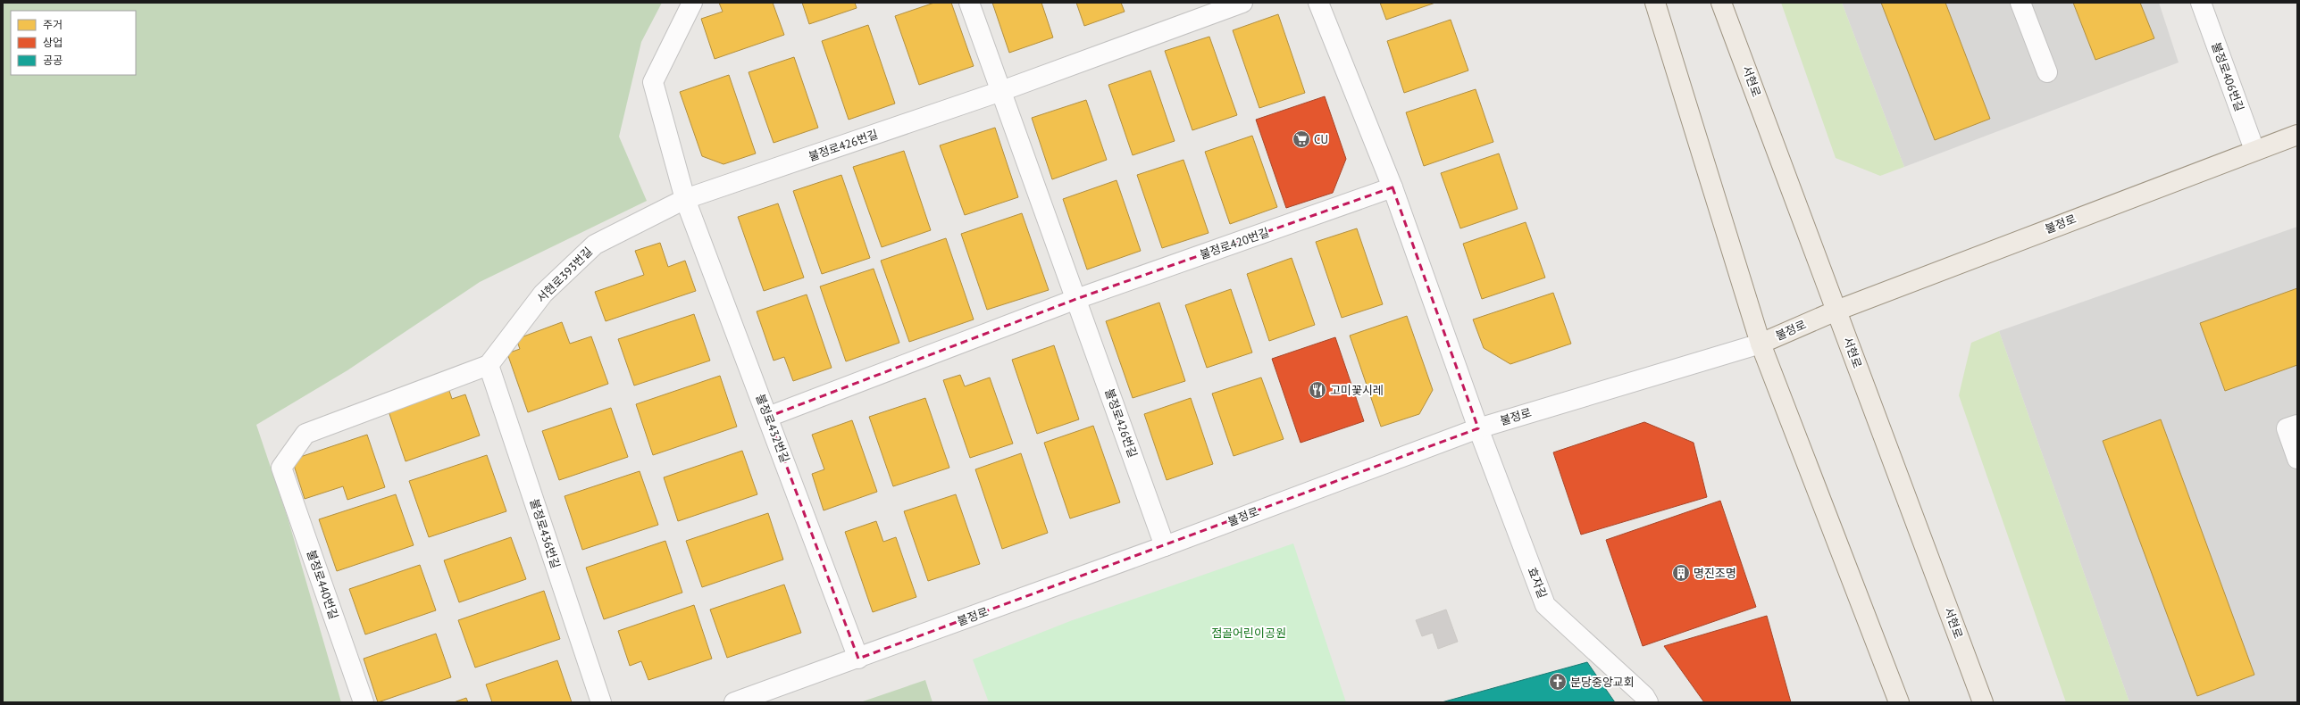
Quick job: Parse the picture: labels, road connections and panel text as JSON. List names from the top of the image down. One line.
{"streets":{"main road":["서현로","불정로"],"street":["불정로406번길","불정로426번길","불정로420번길","서현로393번길","불정로432번길","불정로436번길","효자길","불정로440번길"]},"crossings":[["불정로406번길","불정로"],["서현로","불정로"],["불정로426번길","불정로"],["불정로426번길","불정로420번길"],["불정로426번길","서현로393번길"],["불정로426번길","불정로432번길"],["불정로","불정로432번길"],["불정로","효자길"],["서현로393번길","불정로432번길"],["서현로393번길","불정로436번길"],["서현로393번길","불정로440번길"],["불정로436번길","불정로440번길"]],"parks":["점골어린이공원"],"places":{"supermarket":["CU"],"restaurant":["고미꽃시레"],"building":["명진조명"],"church":["분당중앙교회"]},"legend":["주거","상업","공공"]}
